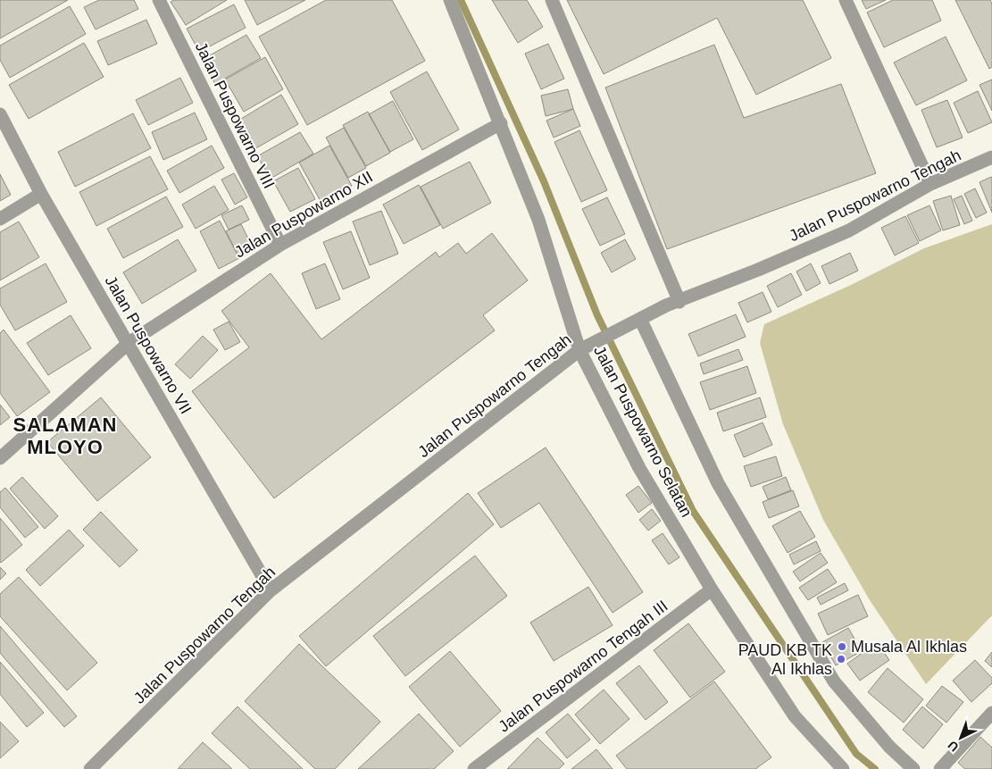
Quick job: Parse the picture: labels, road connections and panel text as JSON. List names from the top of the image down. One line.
{"streets":{"street":["Jalan Puspowarno VIII","Jalan Puspowarno Tengah","Jalan Puspowarno XII","Jalan Puspowarno VII","Jalan Puspowarno Selatan","Jalan Puspowarno Tengah III"]},"crossings":[["Jalan Puspowarno VIII","Jalan Puspowarno XII"],["Jalan Puspowarno Tengah","Jalan Puspowarno VII"],["Jalan Puspowarno Tengah","Jalan Puspowarno Selatan"],["Jalan Puspowarno XII","Jalan Puspowarno VII"],["Jalan Puspowarno XII","Jalan Puspowarno Selatan"],["Jalan Puspowarno Selatan","Jalan Puspowarno Tengah III"]],"districts":["SALAMAN MLOYO"],"places":["Musala Al Ikhlas","PAUD KB TK Al Ikhlas"],"north":"bottom left"}
